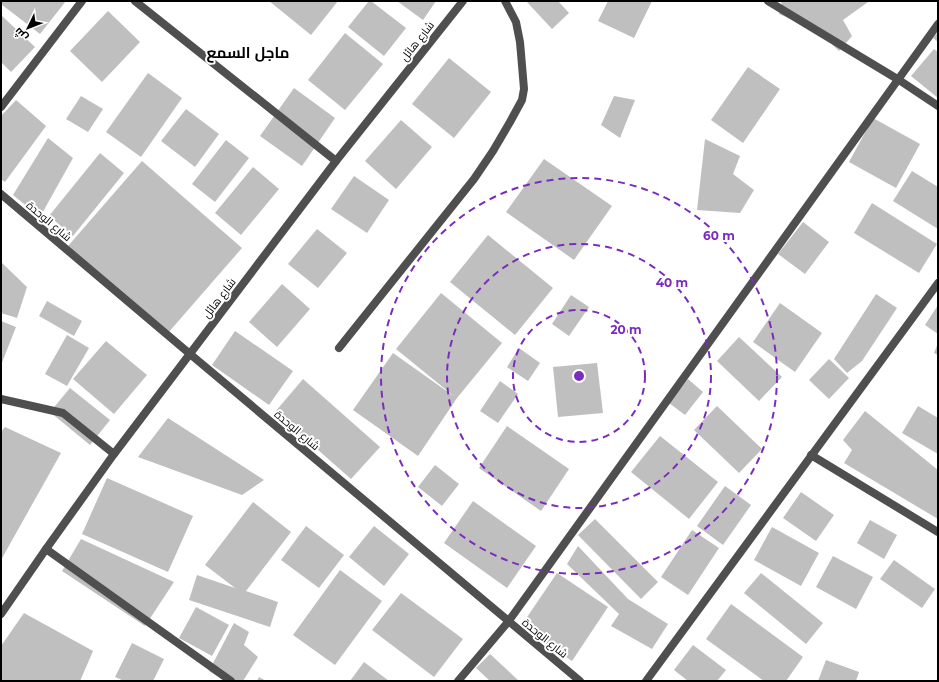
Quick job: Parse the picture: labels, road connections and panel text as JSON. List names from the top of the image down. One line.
{"streets":{"street":["شارع هائل","شارع الوحدة"]},"crossings":[["شارع هائل","شارع الوحدة"]],"districts":["ماجل السمع"],"north":"bottom left","rings":["60 m","40 m","20 m"]}
